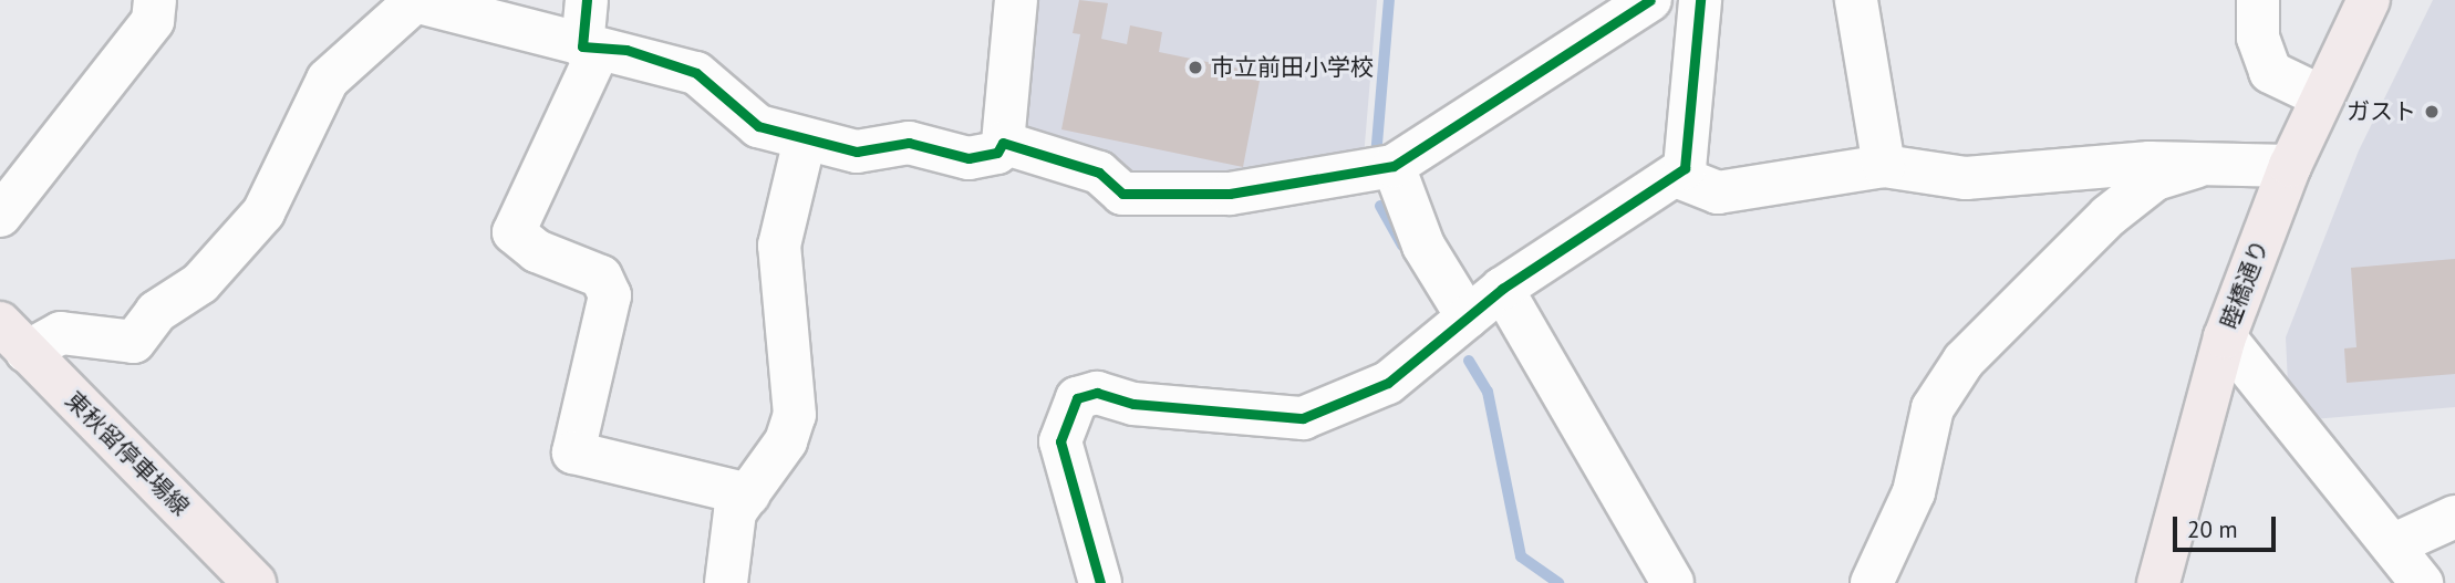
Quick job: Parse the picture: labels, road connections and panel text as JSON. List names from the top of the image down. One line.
{"streets":{"main road":["睦橋通り","東秋留停車場線"]},"places":["市立前田小学校","ガスト"],"scale_bar":"20 m"}
